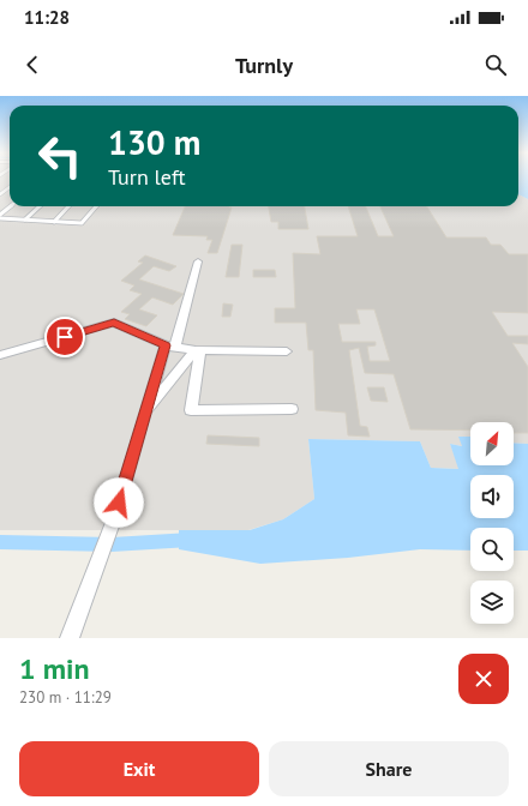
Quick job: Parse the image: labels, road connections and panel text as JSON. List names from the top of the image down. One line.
{"north":"top right","page":{"status":"11:28","header":"Turnly","turn":["130 m","Turn left"],"heading":["1 min","230 m · 11:29"],"buttons":["Exit","Share"]}}
